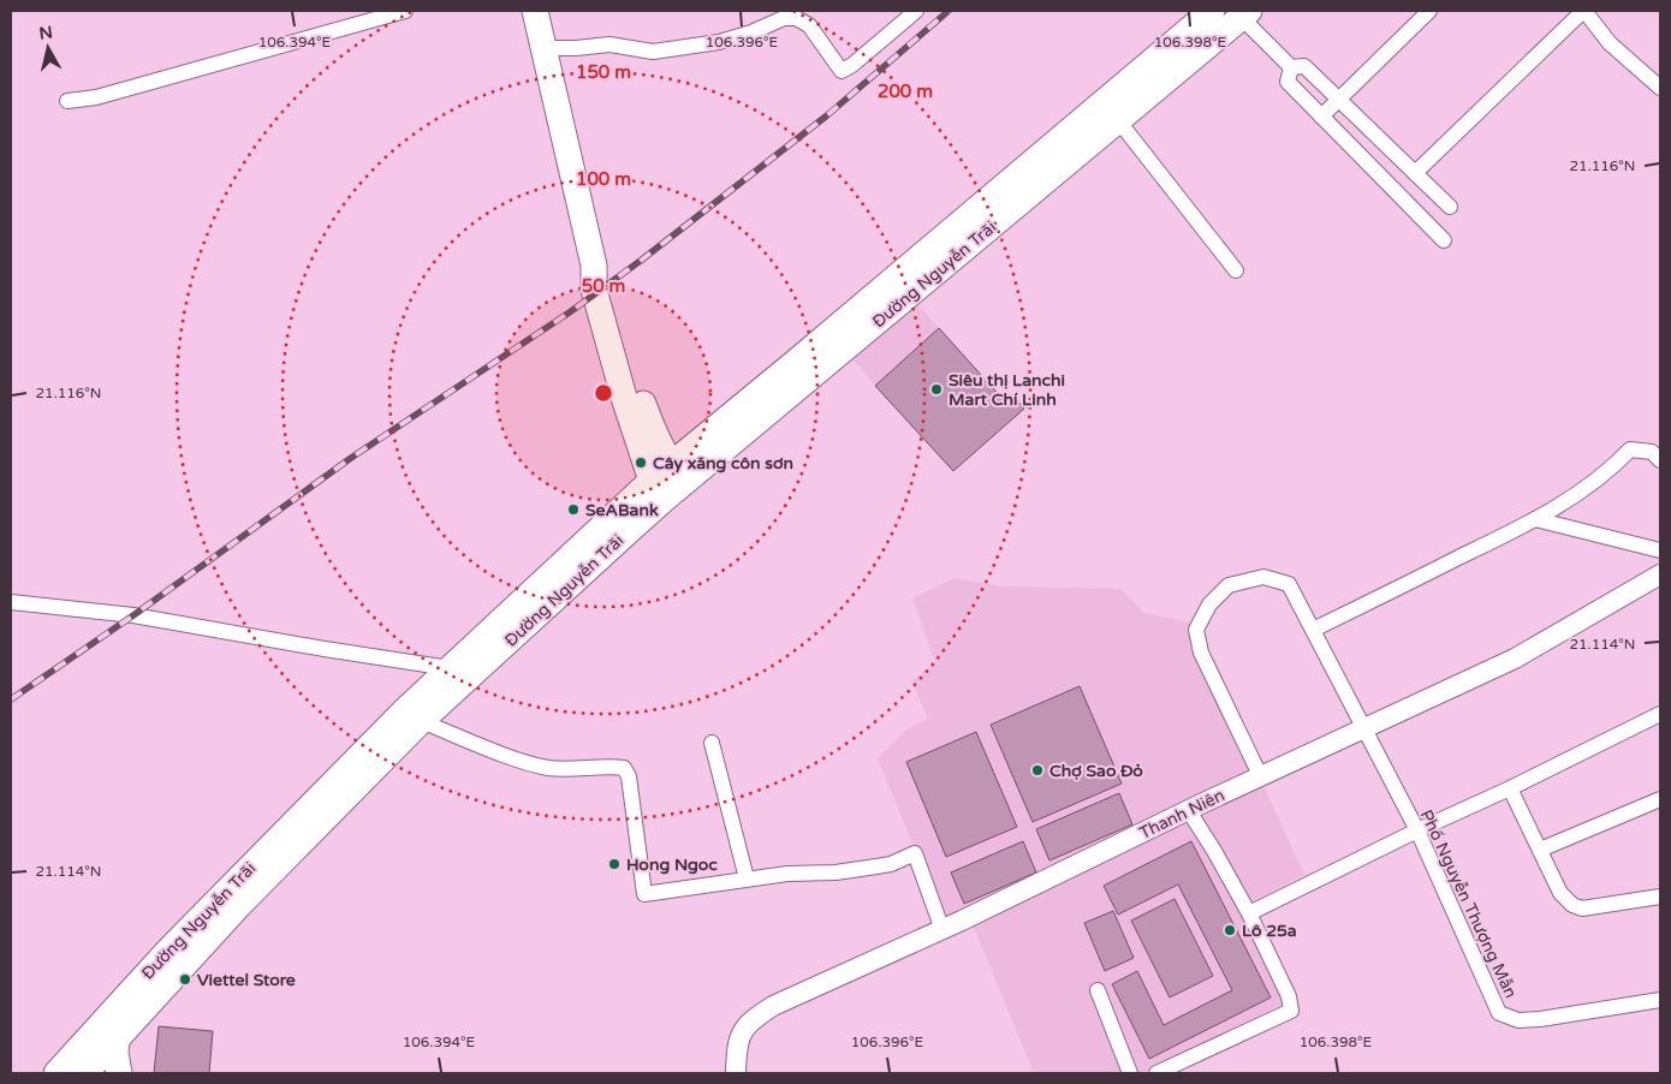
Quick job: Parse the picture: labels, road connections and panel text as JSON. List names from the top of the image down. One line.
{"streets":{"highway":["Đường Nguyễn Trãi"],"street":["Thanh Niên","Phố Nguyễn Thượng Mẫn"]},"crossings":[["Thanh Niên","Phố Nguyễn Thượng Mẫn"]],"places":["Siêu thị Lanchi Mart Chí Linh","Cây xăng côn sơn","SeABank","Chợ Sao Đỏ","Hong Ngoc","Lô 25a","Viettel Store"],"north":"top","coordinates":["106.394°E","106.396°E","106.398°E","21.116°N","21.114°N"],"rings":["150 m","200 m","100 m","50 m"]}
